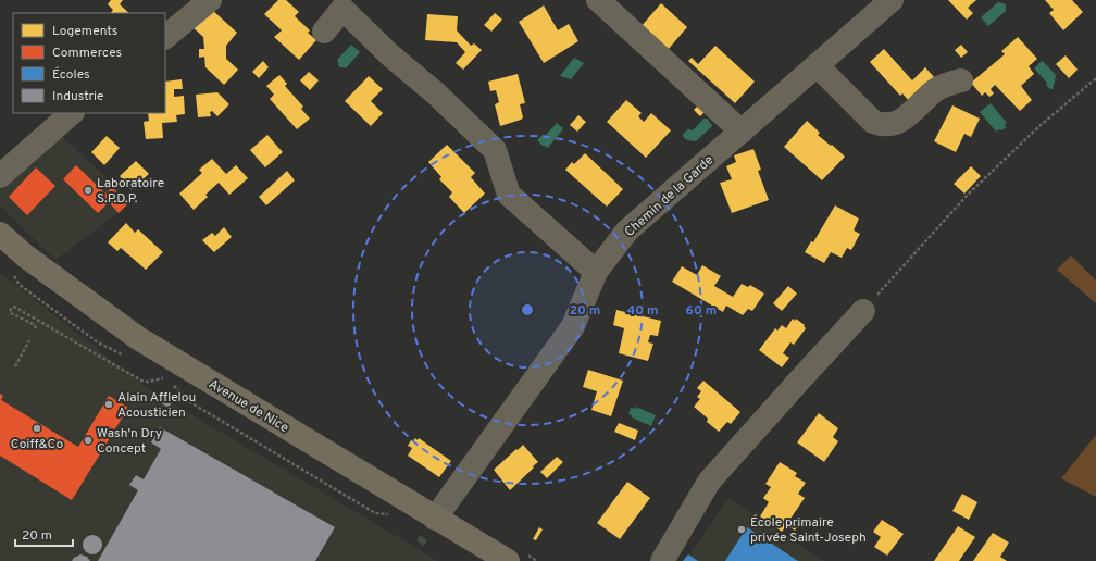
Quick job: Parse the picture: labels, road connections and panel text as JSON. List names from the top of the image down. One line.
{"streets":{"main road":["Avenue de Nice"],"street":["Chemin de la Garde"]},"crossings":[["Chemin de la Garde","Avenue de Nice"]],"places":["Laboratoire S.P.D.P.","Alain Afflelou Acousticien","Coiff&Co","Wash'n Dry Concept","École primaire privée Saint-Joseph"],"legend":["Logements","Commerces","Écoles","Industrie"],"scale_bar":"20 m","rings":["20 m","40 m","60 m"]}
